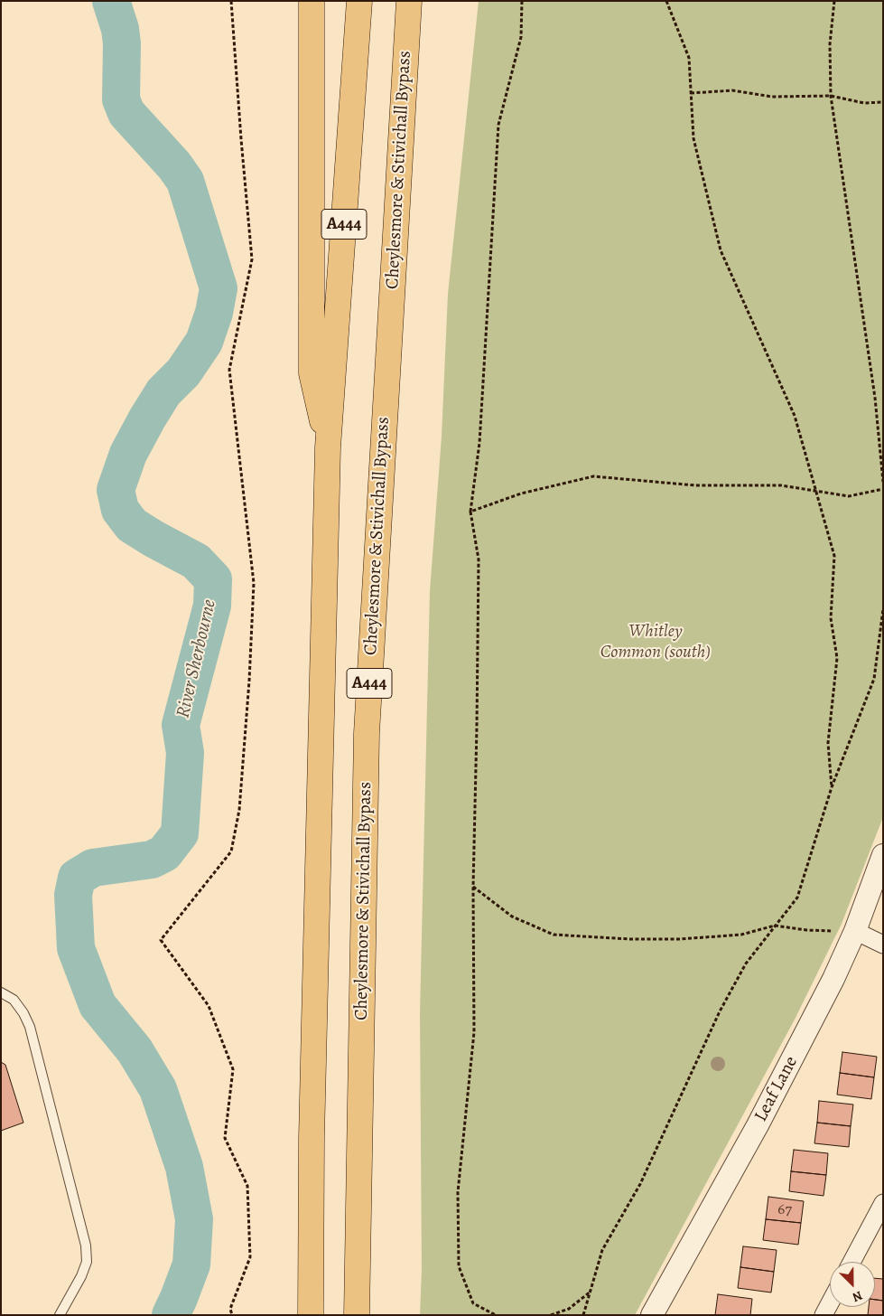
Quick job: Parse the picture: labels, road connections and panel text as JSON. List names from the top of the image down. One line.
{"streets":{"highway":["Cheylesmore & Stivichall Bypass","A444"],"street":["Leaf Lane"]},"water":["River Sherbourne"],"parks":["Whitley Common (south)"],"house_numbers":["67"],"north":"bottom right"}
